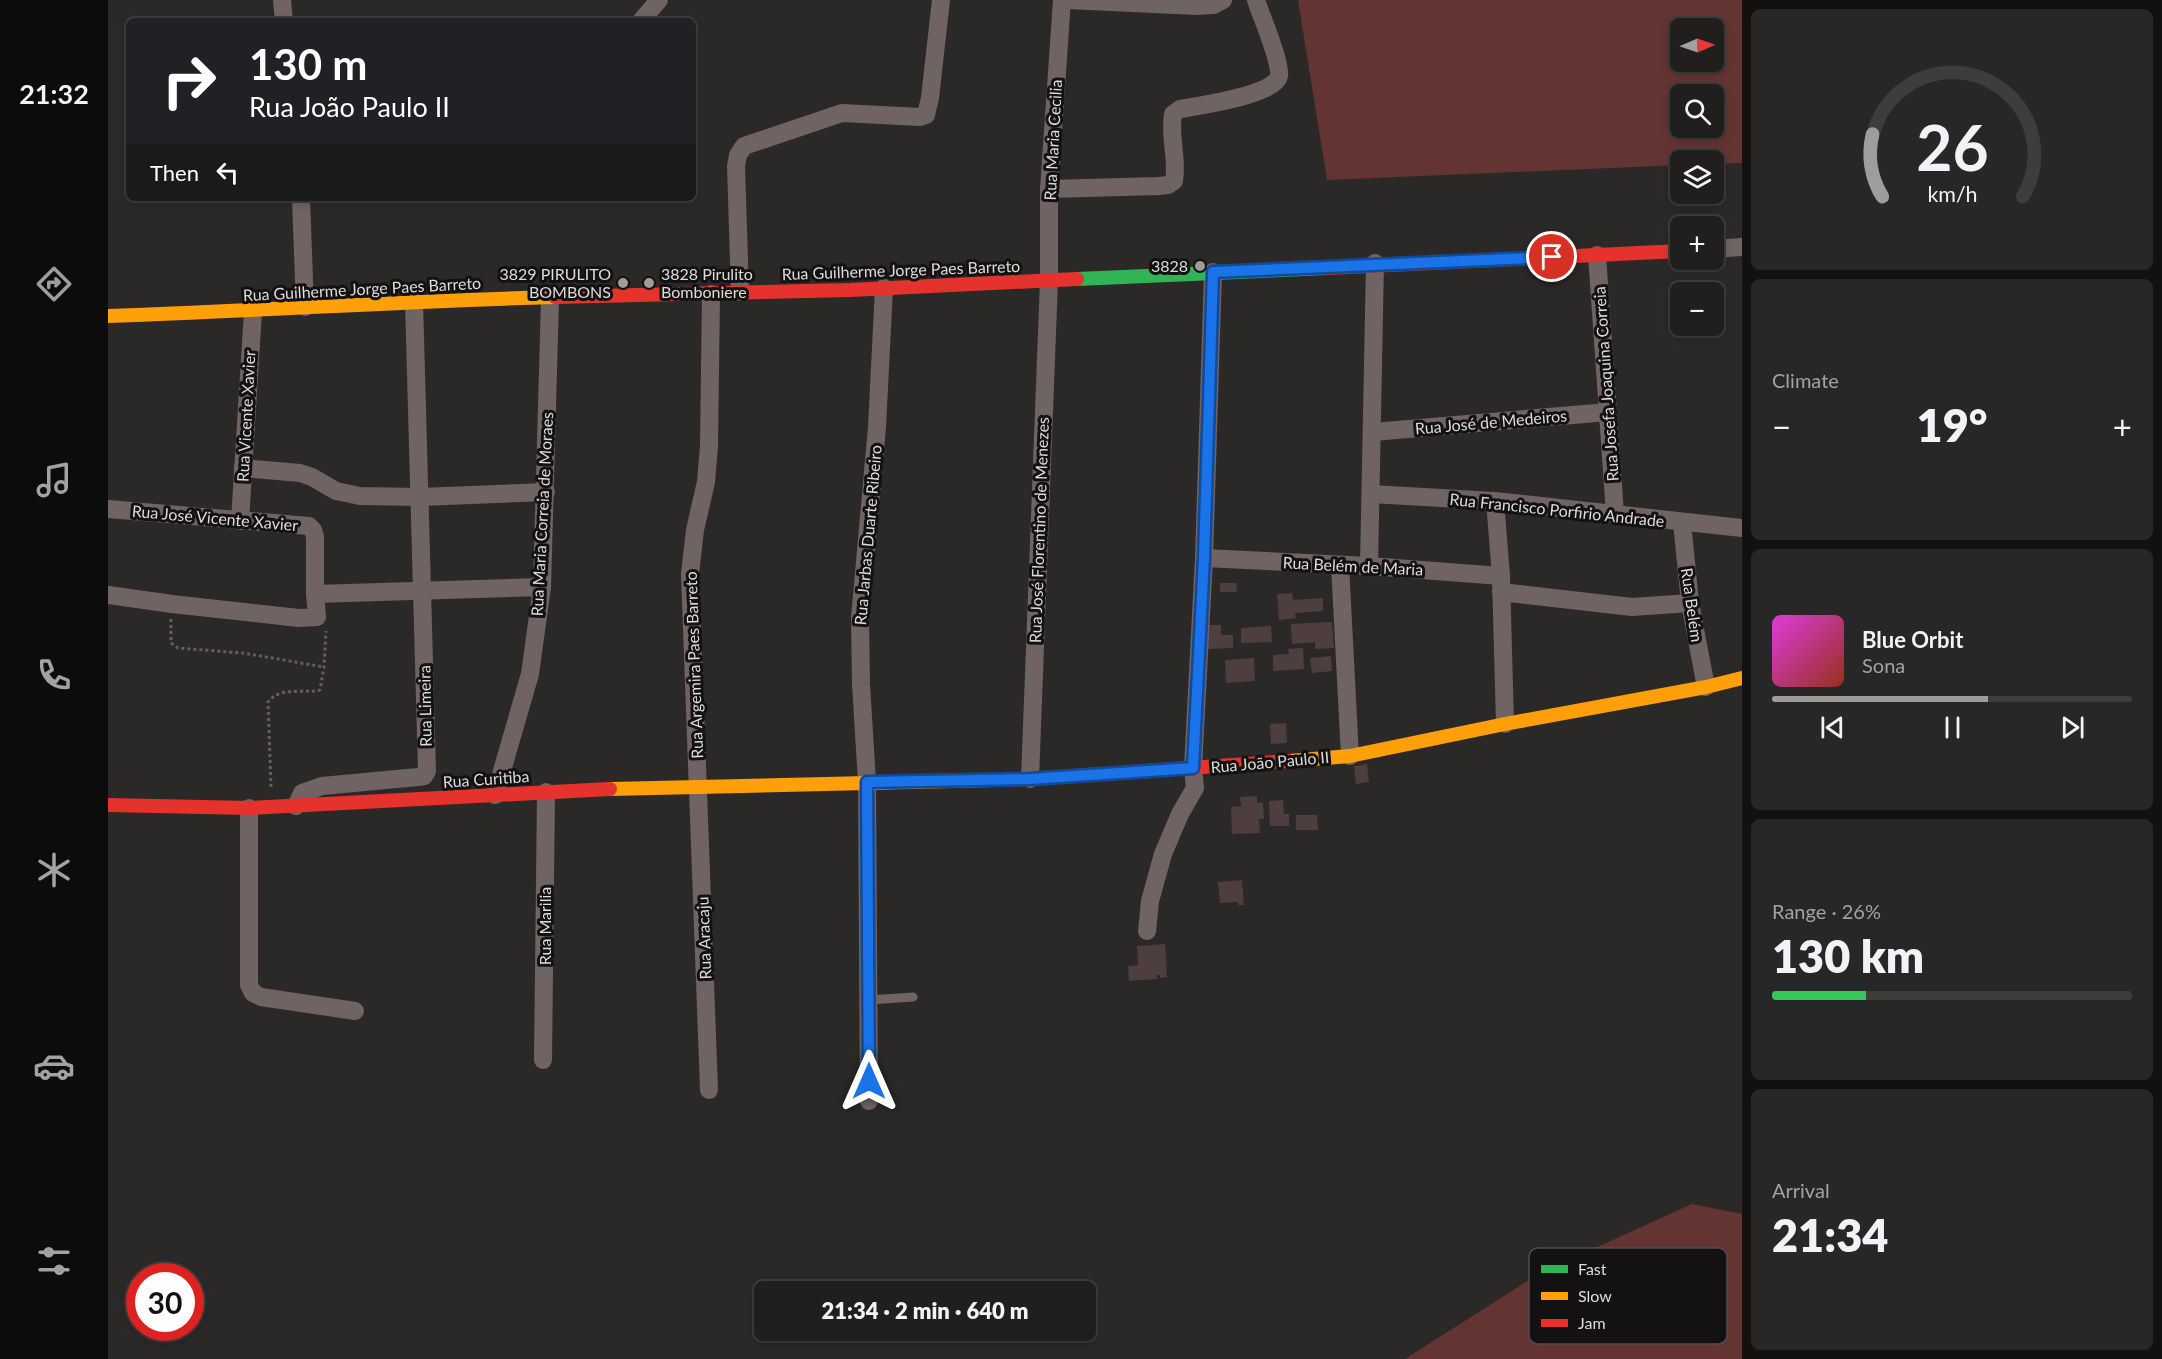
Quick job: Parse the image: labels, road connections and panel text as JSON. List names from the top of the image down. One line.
{"streets":{"street":["Rua Maria Cecilia","Rua Guilherme Jorge Paes Barreto","Rua Josefa Joaquina Correia","Rua Vicente Xavier","Rua José de Medeiros","Rua Francisco Porfirio Andrade","Rua Maria Correia de Moraes","Rua José Vicente Xavier","Rua José Florentino de Menezes","Rua Jarbas Duarte Ribeiro","Rua Belém de Maria","Rua Belém","Rua Argemira Paes Barreto","Rua Limeira","Rua João Paulo II","Rua Curitiba","Rua Marilia","Rua Aracaju"]},"crossings":[["Rua Maria Cecilia","Rua Guilherme Jorge Paes Barreto"],["Rua Maria Cecilia","Rua José Florentino de Menezes"],["Rua Guilherme Jorge Paes Barreto","Rua Josefa Joaquina Correia"],["Rua Guilherme Jorge Paes Barreto","Rua Vicente Xavier"],["Rua Guilherme Jorge Paes Barreto","Rua Maria Correia de Moraes"],["Rua Guilherme Jorge Paes Barreto","Rua José Florentino de Menezes"],["Rua Guilherme Jorge Paes Barreto","Rua Jarbas Duarte Ribeiro"],["Rua Guilherme Jorge Paes Barreto","Rua Argemira Paes Barreto"],["Rua Guilherme Jorge Paes Barreto","Rua Limeira"],["Rua Josefa Joaquina Correia","Rua José de Medeiros"],["Rua Josefa Joaquina Correia","Rua Francisco Porfirio Andrade"],["Rua Vicente Xavier","Rua José Vicente Xavier"],["Rua Francisco Porfirio Andrade","Rua Belém"],["Rua Maria Correia de Moraes","Rua Curitiba"],["Rua José Florentino de Menezes","Rua João Paulo II"],["Rua Jarbas Duarte Ribeiro","Rua João Paulo II"],["Rua Jarbas Duarte Ribeiro","Rua Curitiba"],["Rua Belém de Maria","Rua Belém"],["Rua Belém de Maria","Rua João Paulo II"],["Rua Belém","Rua João Paulo II"],["Rua Argemira Paes Barreto","Rua Curitiba"],["Rua Argemira Paes Barreto","Rua Aracaju"],["Rua Limeira","Rua Curitiba"],["Rua João Paulo II","Rua Curitiba"],["Rua Curitiba","Rua Marilia"],["Rua Curitiba","Rua Aracaju"]],"places":["3828","3829 PIRULITO BOMBONS","3828 Pirulito Bomboniere"],"legend":["Fast","Slow","Jam"],"north":"right","page":{"tabs":"21:32","map_buttons":["+","−"],"turn":["130 m","Rua João Paulo II"],"then":"Then","tile":["Climate",["Range · 26%","130 km"],["Arrival","21:34"]],"heat":["−","19°","+"],"song":["Blue Orbit","Sona"],"limit":"30","trip":"21:34 · 2 min · 640 m","gauge":["26","km/h"]}}
